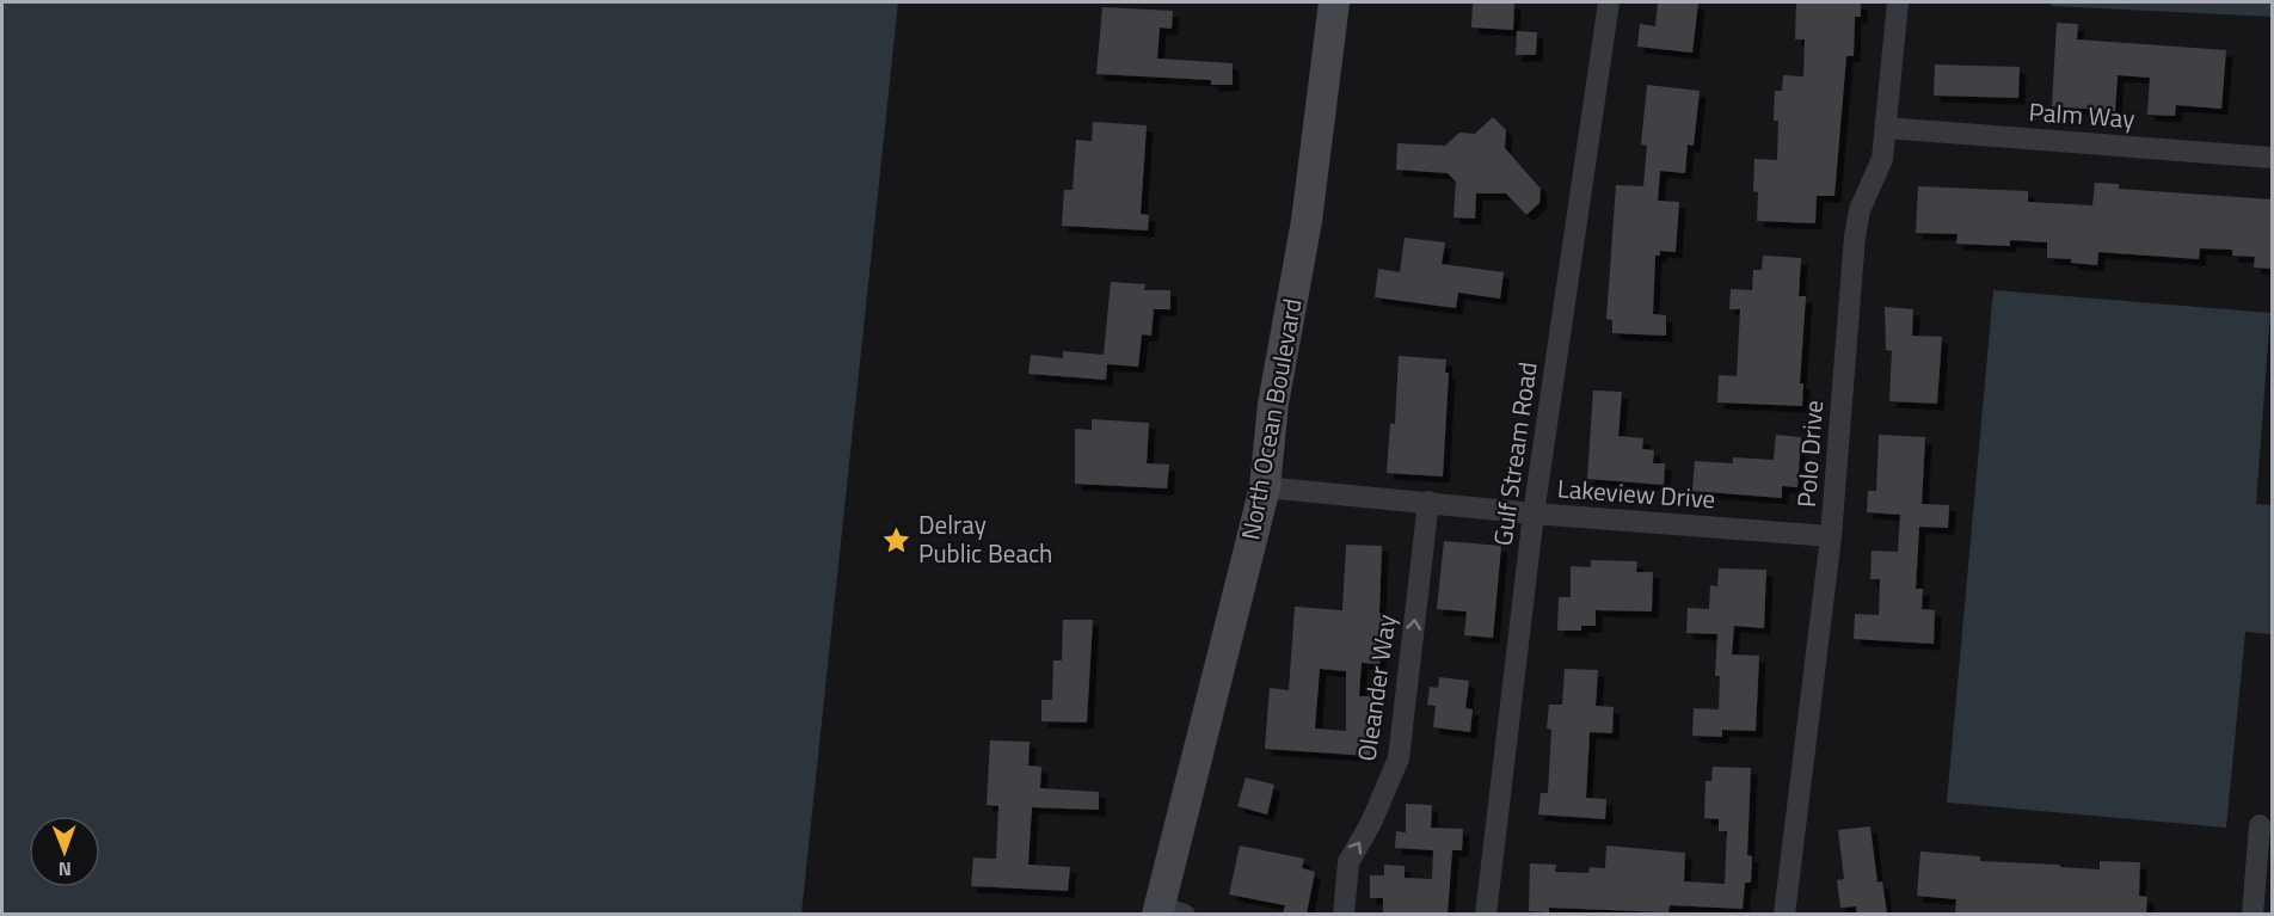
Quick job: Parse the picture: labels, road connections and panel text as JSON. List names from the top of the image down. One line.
{"streets":{"main road":["North Ocean Boulevard"],"street":["Palm Way","Gulf Stream Road","Polo Drive","Lakeview Drive","Oleander Way"]},"crossings":[["Palm Way","Polo Drive"],["North Ocean Boulevard","Lakeview Drive"],["Gulf Stream Road","Lakeview Drive"],["Polo Drive","Lakeview Drive"],["Lakeview Drive","Oleander Way"]],"one_way":["Oleander Way"],"places":{"place":["Delray Public Beach"]},"north":"bottom"}
